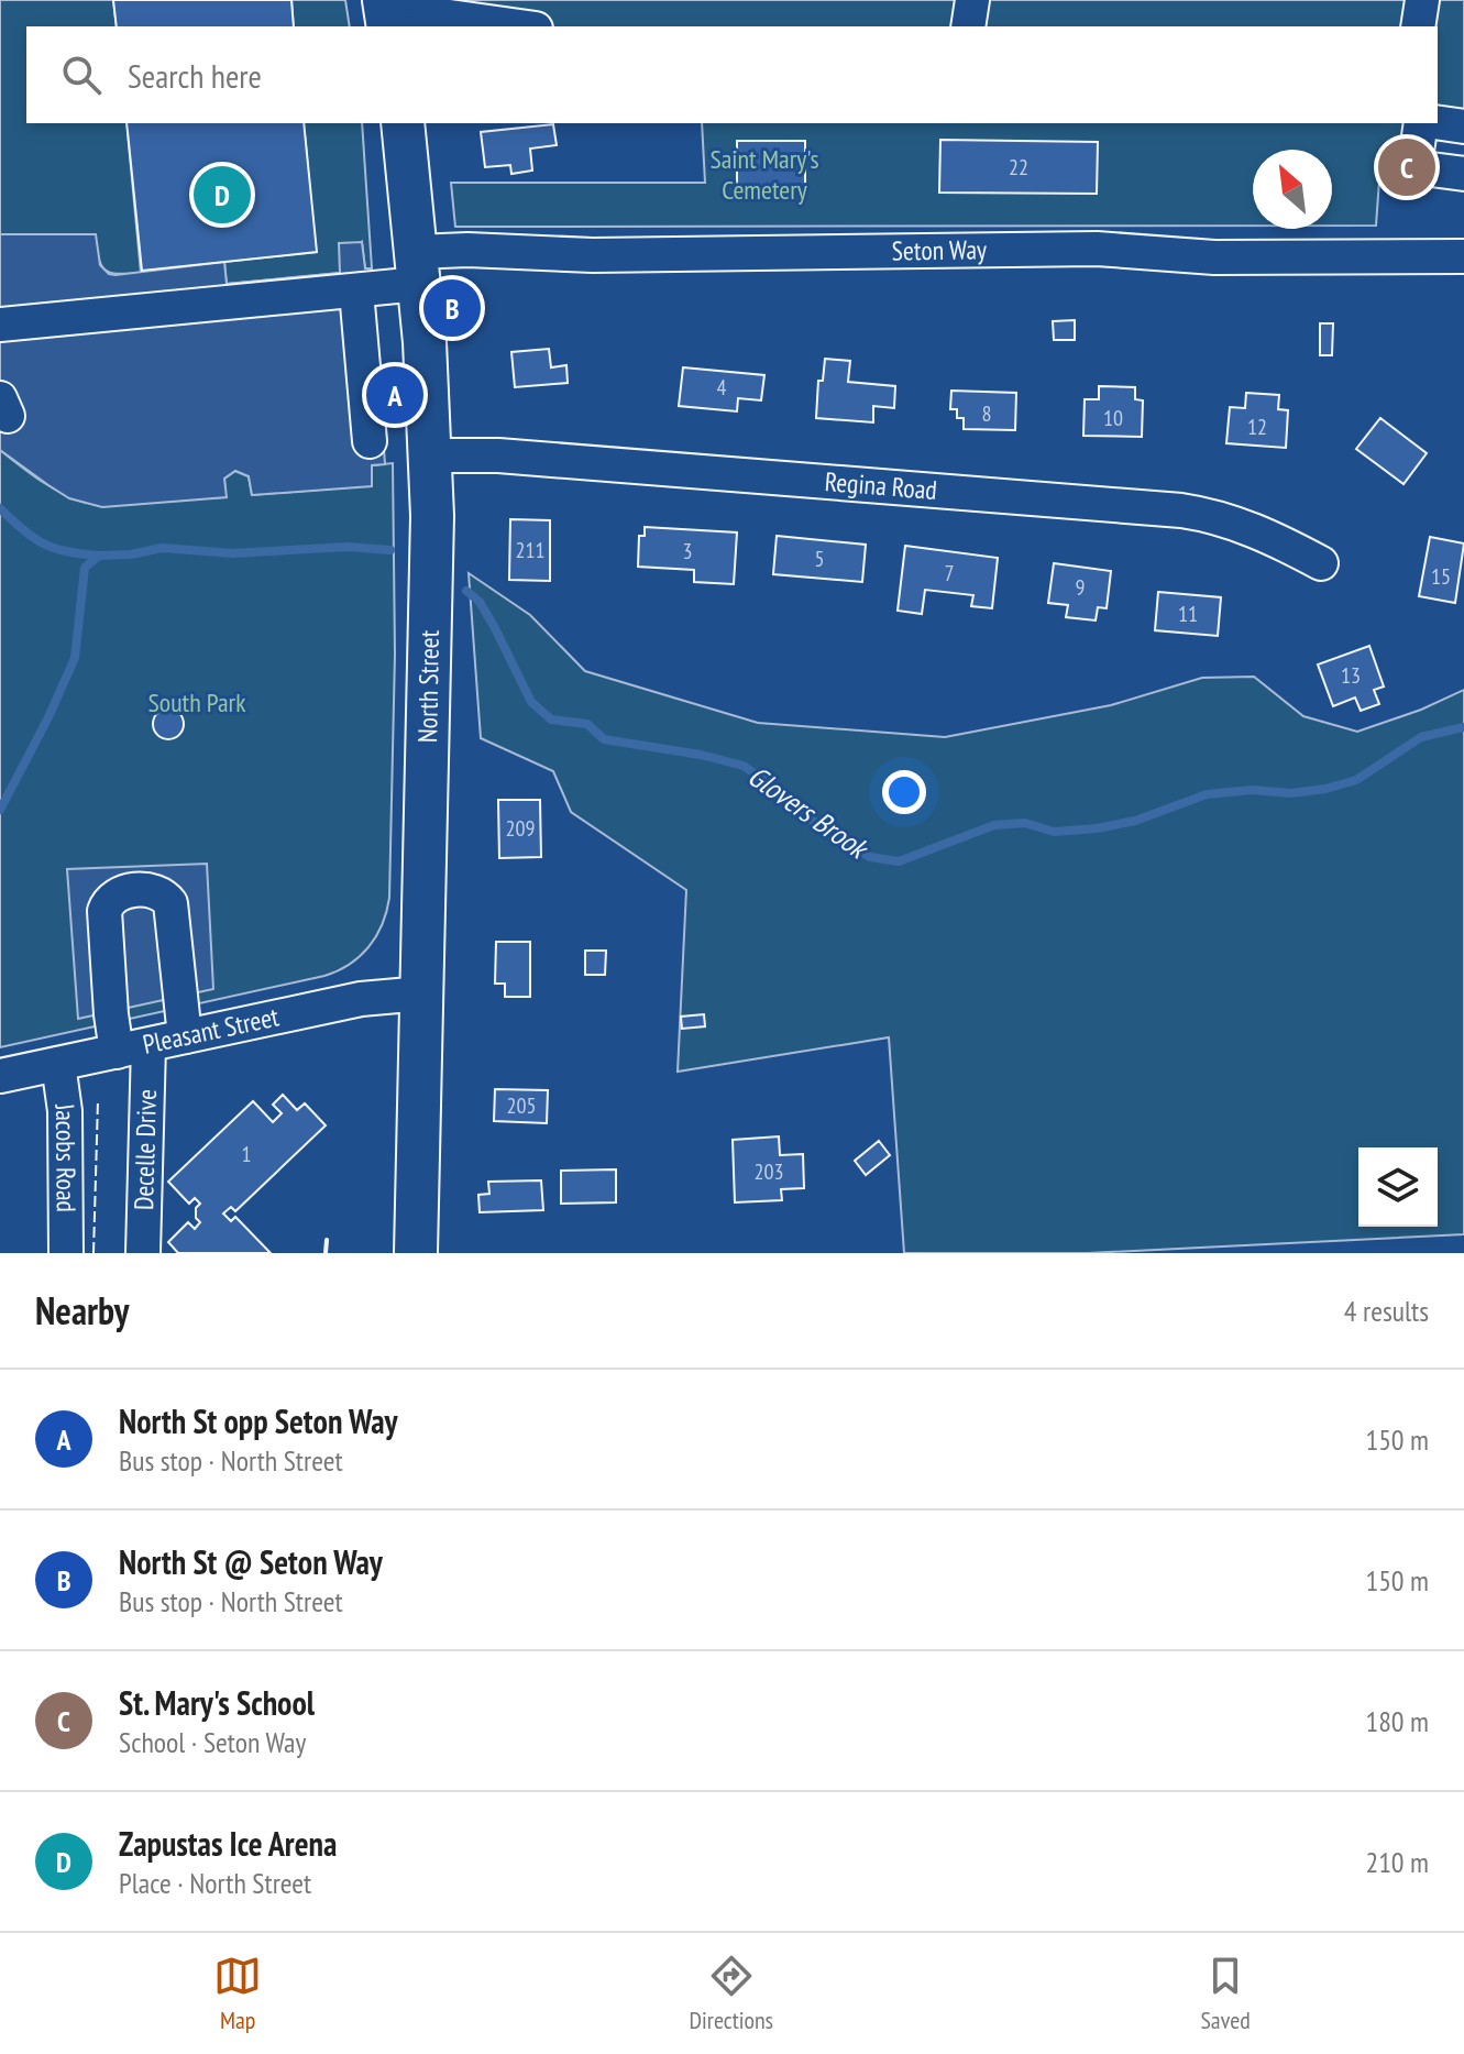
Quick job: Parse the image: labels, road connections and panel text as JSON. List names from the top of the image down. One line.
{"streets":{"main road":["North Street"],"street":["Seton Way","Regina Road","Pleasant Street","Decelle Drive","Jacobs Road"]},"crossings":[["Seton Way","North Street"],["Regina Road","North Street"],["North Street","Pleasant Street"],["Pleasant Street","Decelle Drive"],["Pleasant Street","Jacobs Road"]],"water":["Glovers Brook"],"parks":["Saint Mary's Cemetery","South Park"],"house_numbers":["22","4","8","10","12","211","3","5","7","15","9","11","13","209","205","1","203"],"north":"top left","page":{"search":"Search here","pins":["C","D","B","A"],"heading":["Nearby","4 results"],"list":[{"mark":"A","name":"North St opp Seton Way","note":"Bus stop · North Street","value":"150 m"},{"mark":"B","name":"North St @ Seton Way","note":"Bus stop · North Street","value":"150 m"},{"mark":"C","name":"St. Mary's School","note":"School · Seton Way","value":"180 m"},{"mark":"D","name":"Zapustas Ice Arena","note":"Place · North Street","value":"210 m"}],"nav":["Map","Directions","Saved"]}}
